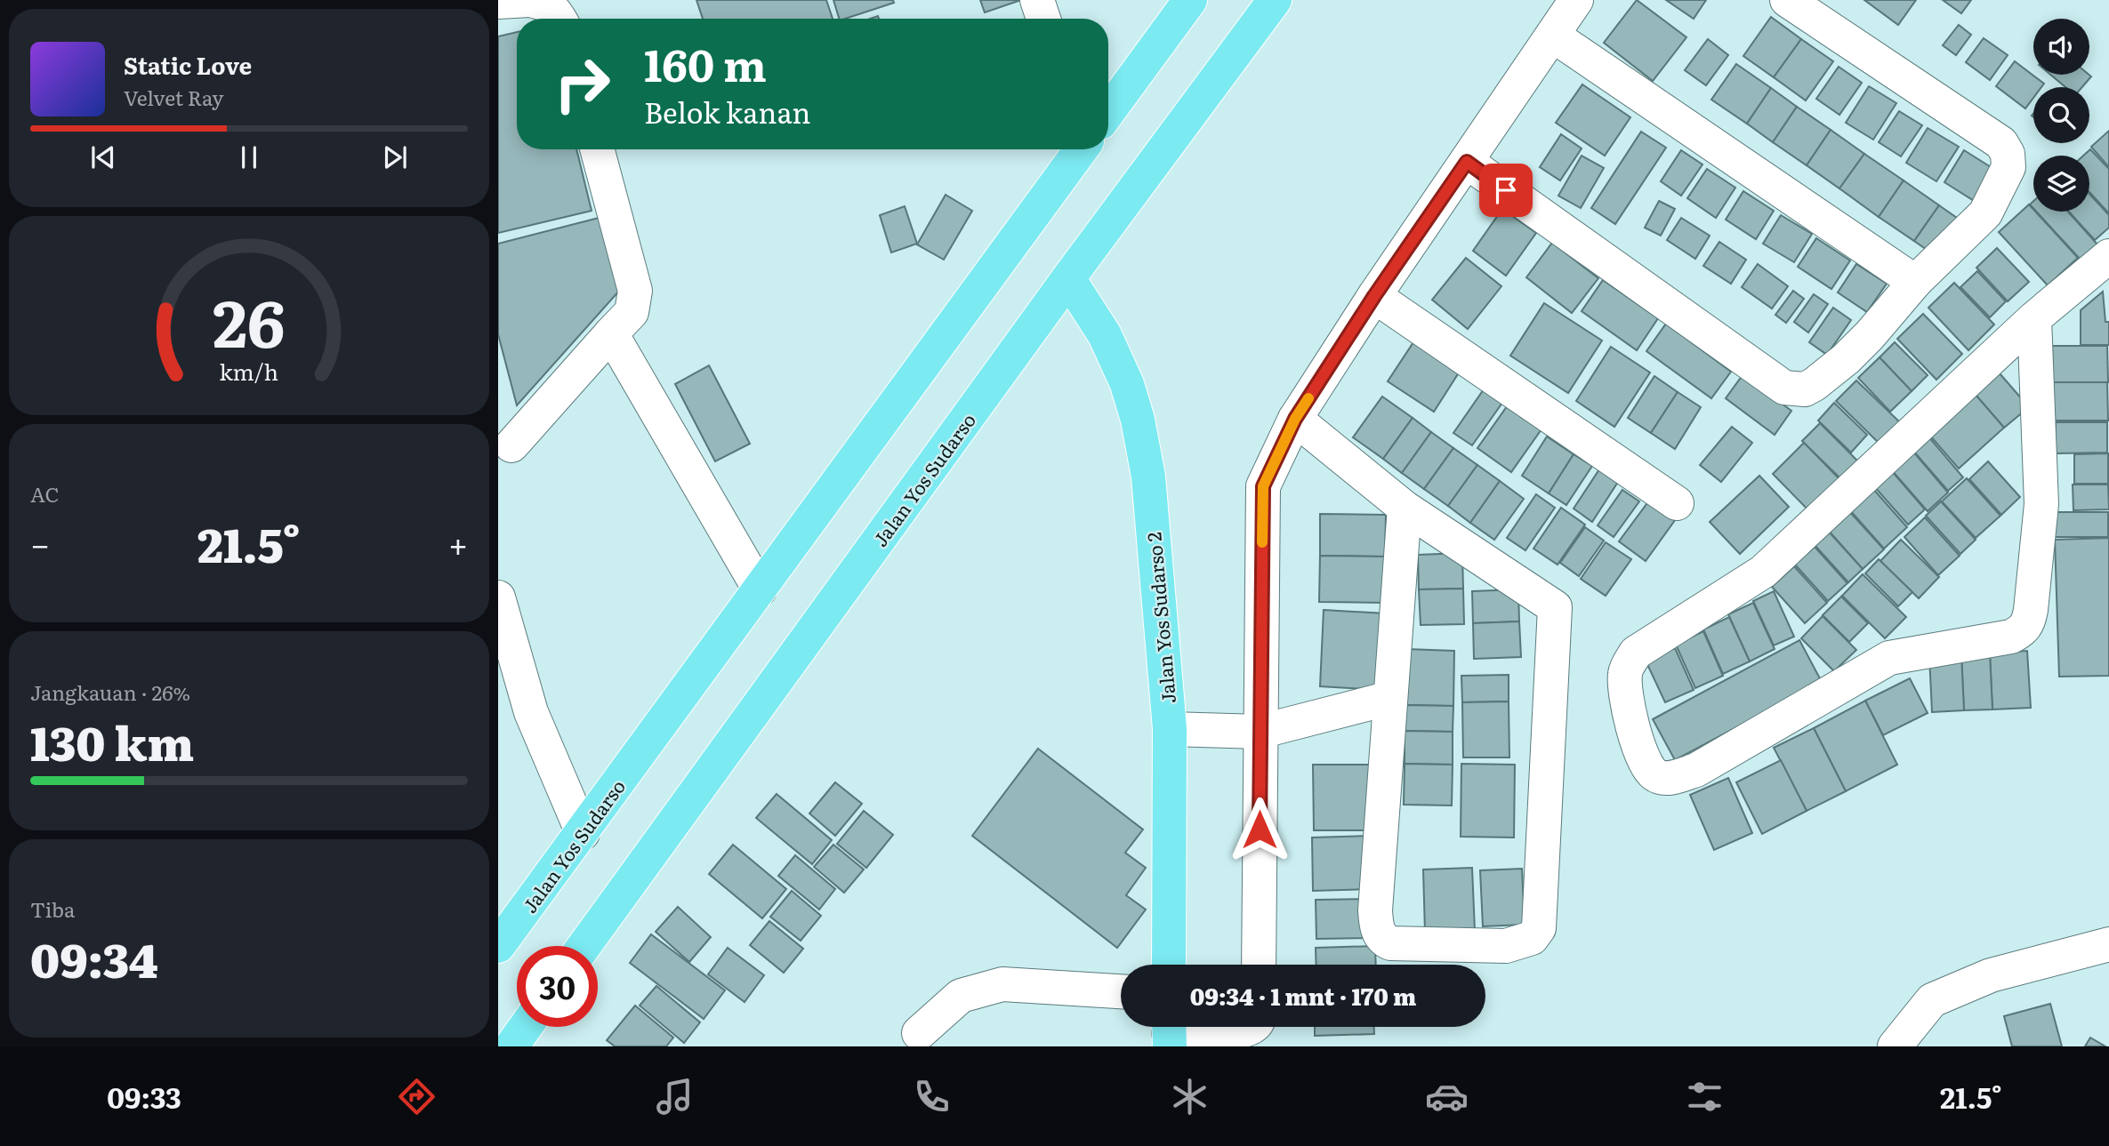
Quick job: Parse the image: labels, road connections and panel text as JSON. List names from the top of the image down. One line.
{"streets":{"main road":["Jalan Yos Sudarso","Jalan Yos Sudarso 2"]},"crossings":[["Jalan Yos Sudarso","Jalan Yos Sudarso 2"]],"page":{"turn":["160 m","Belok kanan"],"song":["Static Love","Velvet Ray"],"tile":["AC",["Jangkauan · 26%","130 km"],["Tiba","09:34"]],"heat":["−","21.5°","+"],"limit":"30","trip":"09:34 · 1 mnt · 170 m","tabs":["09:33","21.5°"],"gauge":["26","km/h"]}}
